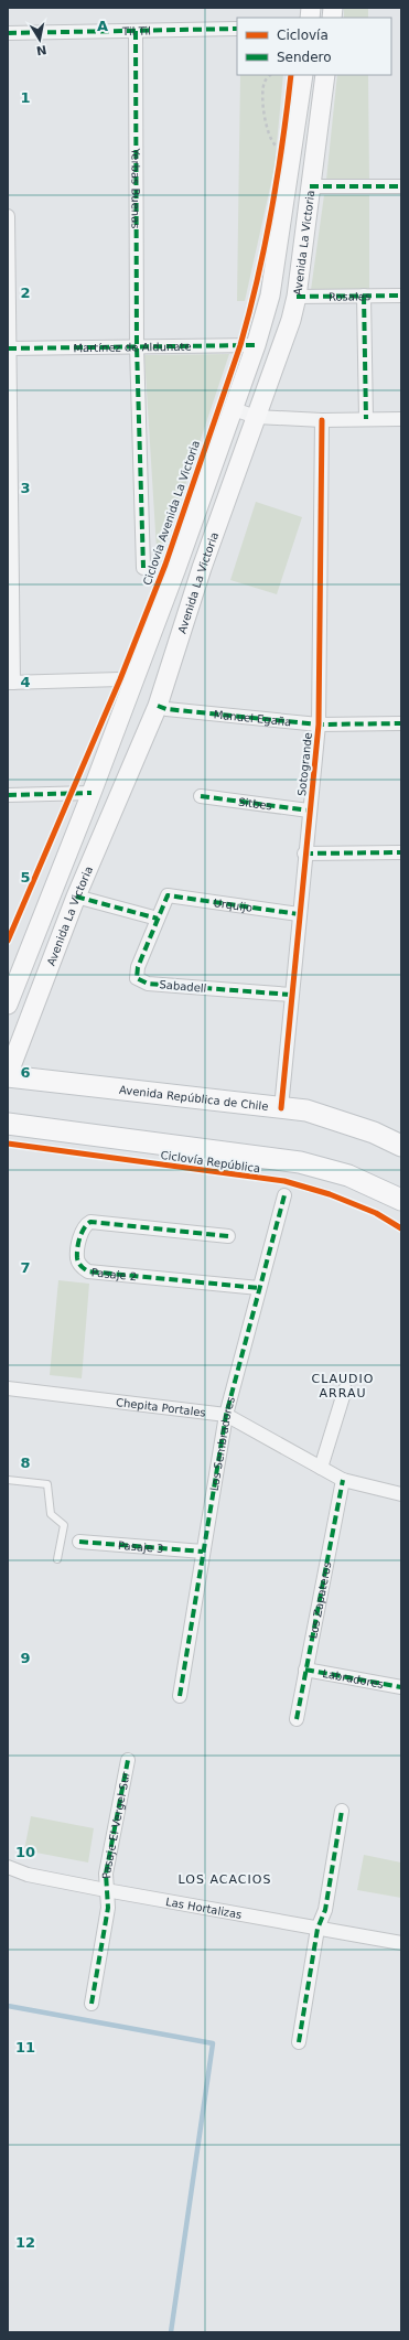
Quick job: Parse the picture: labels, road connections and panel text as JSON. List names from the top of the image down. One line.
{"streets":{"main road":["Avenida La Victoria","Avenida República de Chile"],"street":["Til Til","Yerbas Buenas","Rosales","Martínez de Aldunate","Manuel Egaña","Sotogrande","Sitbes","Urquijo","Sabadell","Pasaje 2","Chepita Portales","Los Sembradores","Pasaje 3","Los Zapateros","Labradores","Pasaje El Vergel Sur","Las Hortalizas"],"cycle path":["Ciclovía Avenida La Victoria","Ciclovía República"]},"crossings":[["Til Til","Yerbas Buenas"],["Yerbas Buenas","Martínez de Aldunate"],["Avenida La Victoria","Rosales"],["Avenida La Victoria","Manuel Egaña"],["Avenida La Victoria","Avenida República de Chile"],["Manuel Egaña","Sotogrande"],["Sotogrande","Sitbes"],["Sotogrande","Urquijo"],["Sotogrande","Sabadell"],["Sotogrande","Avenida República de Chile"],["Urquijo","Sabadell"],["Pasaje 2","Los Sembradores"],["Chepita Portales","Los Sembradores"],["Chepita Portales","Los Zapateros"],["Los Sembradores","Pasaje 3"],["Los Zapateros","Labradores"],["Pasaje El Vergel Sur","Las Hortalizas"]],"districts":["CLAUDIO ARRAU","LOS ACACIOS"],"legend":["Ciclovía","Sendero"],"north":"bottom","grid":{"columns":["A"],"rows":["1","2","3","4","5","6","7","8","9","10","11","12"]}}
